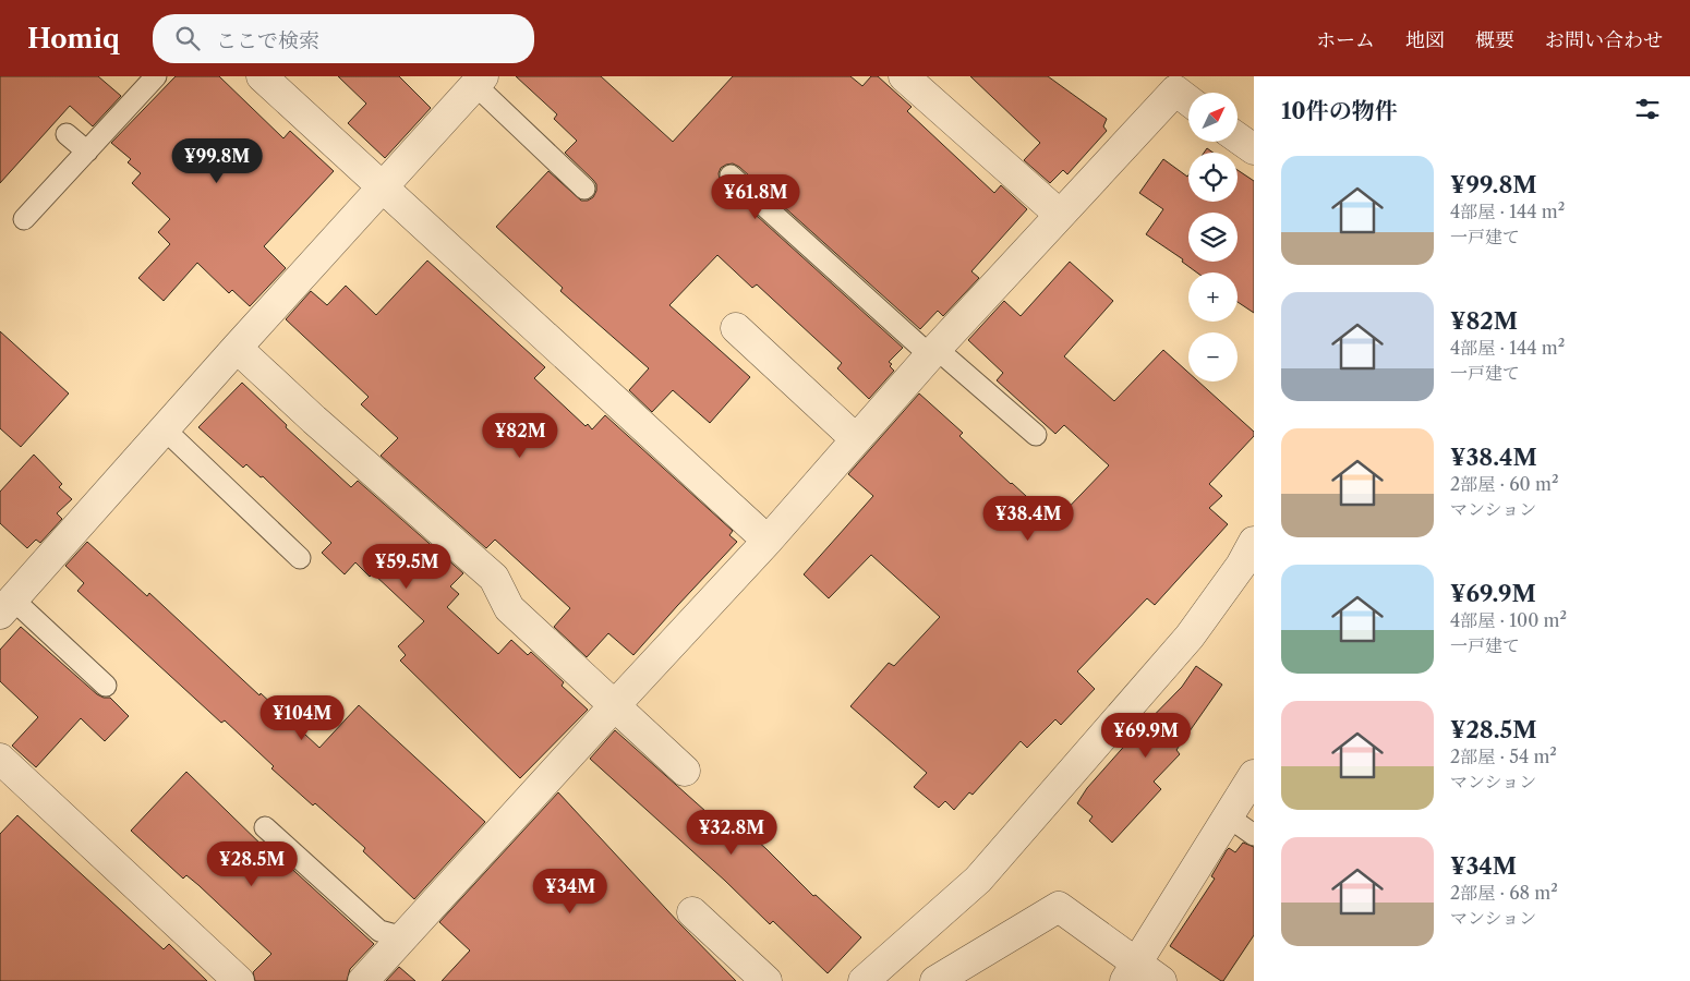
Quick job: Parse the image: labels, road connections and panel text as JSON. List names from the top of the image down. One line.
{"north":"top right","page":{"header":"Homiq","search":"ここで検索","nav":["ホーム","地図","概要","お問い合わせ"],"heading":"10件の物件","map_buttons":["+","−"],"price":["¥99.8M","¥61.8M","¥82M","¥38.4M","¥59.5M","¥104M","¥69.9M","¥32.8M","¥28.5M","¥34M"],"list":[{"name":"¥99.8M","note":"4部屋 · 144 m² · 一戸建て"},{"name":"¥82M","note":"4部屋 · 144 m² · 一戸建て"},{"name":"¥38.4M","note":"2部屋 · 60 m² · マンション"},{"name":"¥69.9M","note":"4部屋 · 100 m² · 一戸建て"},{"name":"¥28.5M","note":"2部屋 · 54 m² · マンション"},{"name":"¥34M","note":"2部屋 · 68 m² · マンション"}]}}
